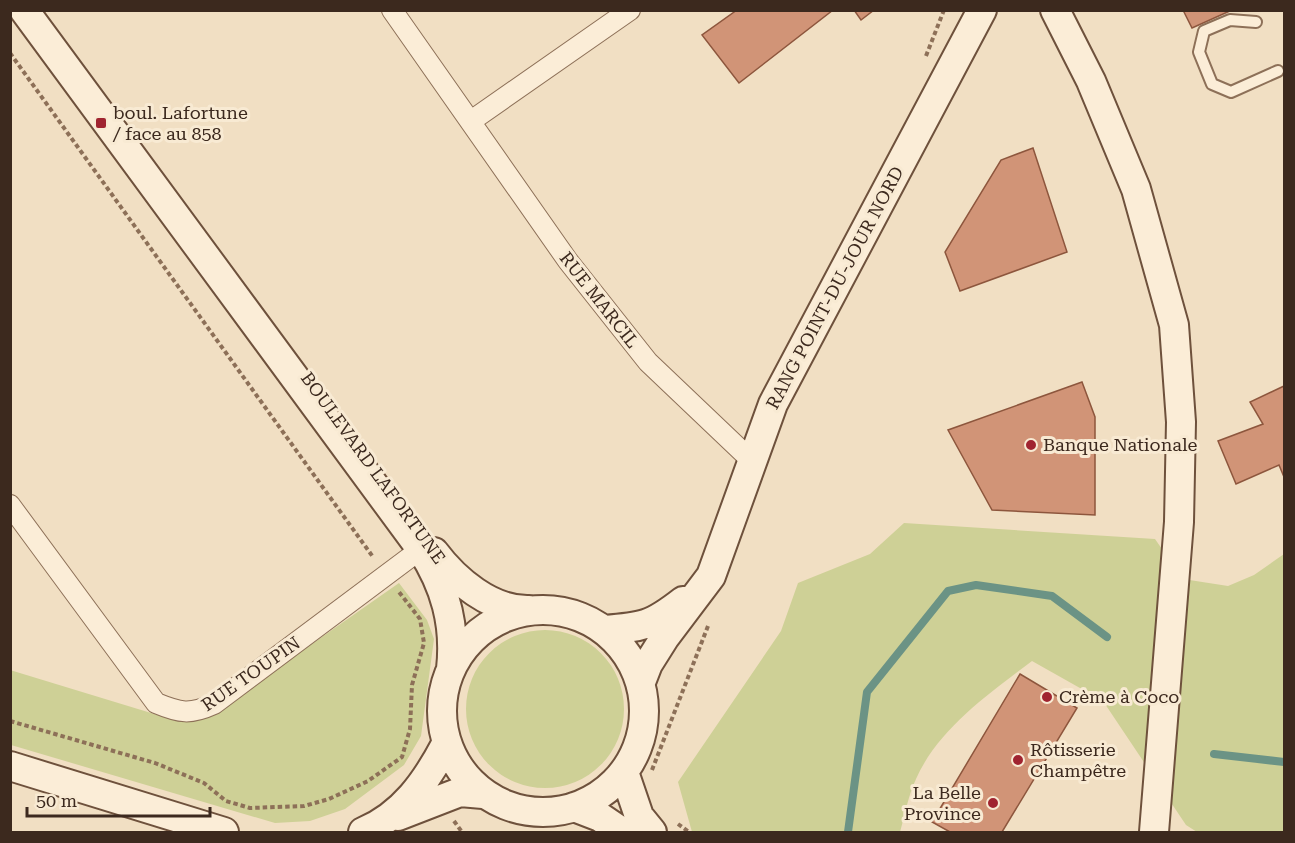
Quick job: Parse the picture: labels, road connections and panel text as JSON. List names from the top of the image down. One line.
{"streets":{"street":["RANG POINT-DU-JOUR NORD","RUE MARCIL","BOULEVARD LAFORTUNE","RUE TOUPIN"]},"crossings":[["RANG POINT-DU-JOUR NORD","RUE MARCIL"],["RANG POINT-DU-JOUR NORD","BOULEVARD LAFORTUNE"],["BOULEVARD LAFORTUNE","RUE TOUPIN"]],"places":{"transit":["boul. Lafortune / face au 858"],"other":["Banque Nationale","Crème à Coco","Rôtisserie Champêtre","La Belle Province"]},"scale_bar":"50 m"}
